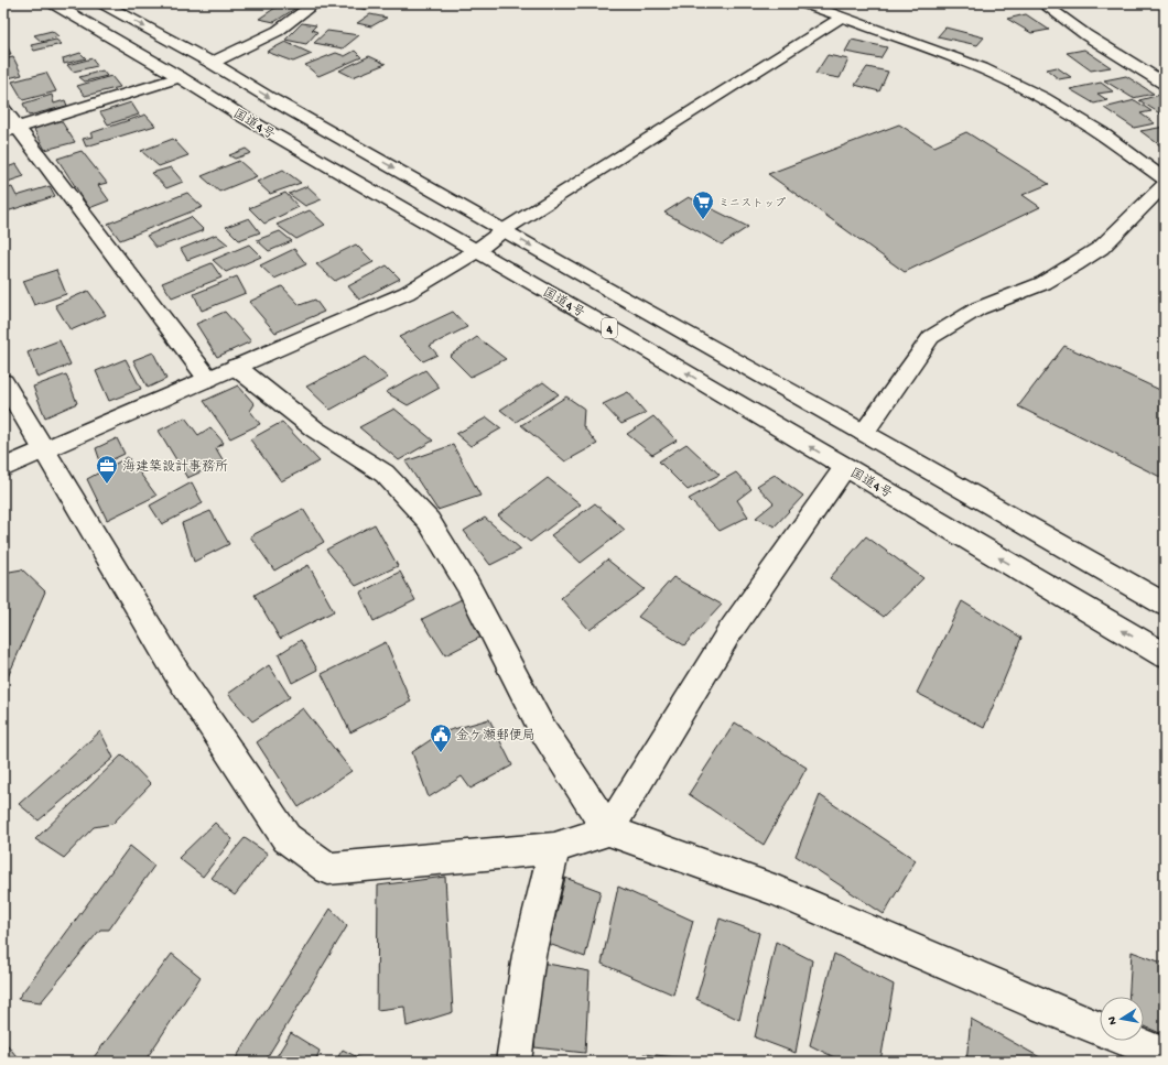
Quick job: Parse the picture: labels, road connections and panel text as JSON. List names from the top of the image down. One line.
{"streets":{"main road":["国道4号","4"]},"places":{"supermarket":["ミニストップ"],"office":["海建築設計事務所"],"public building":["金ケ瀬郵便局"]},"north":"left"}
